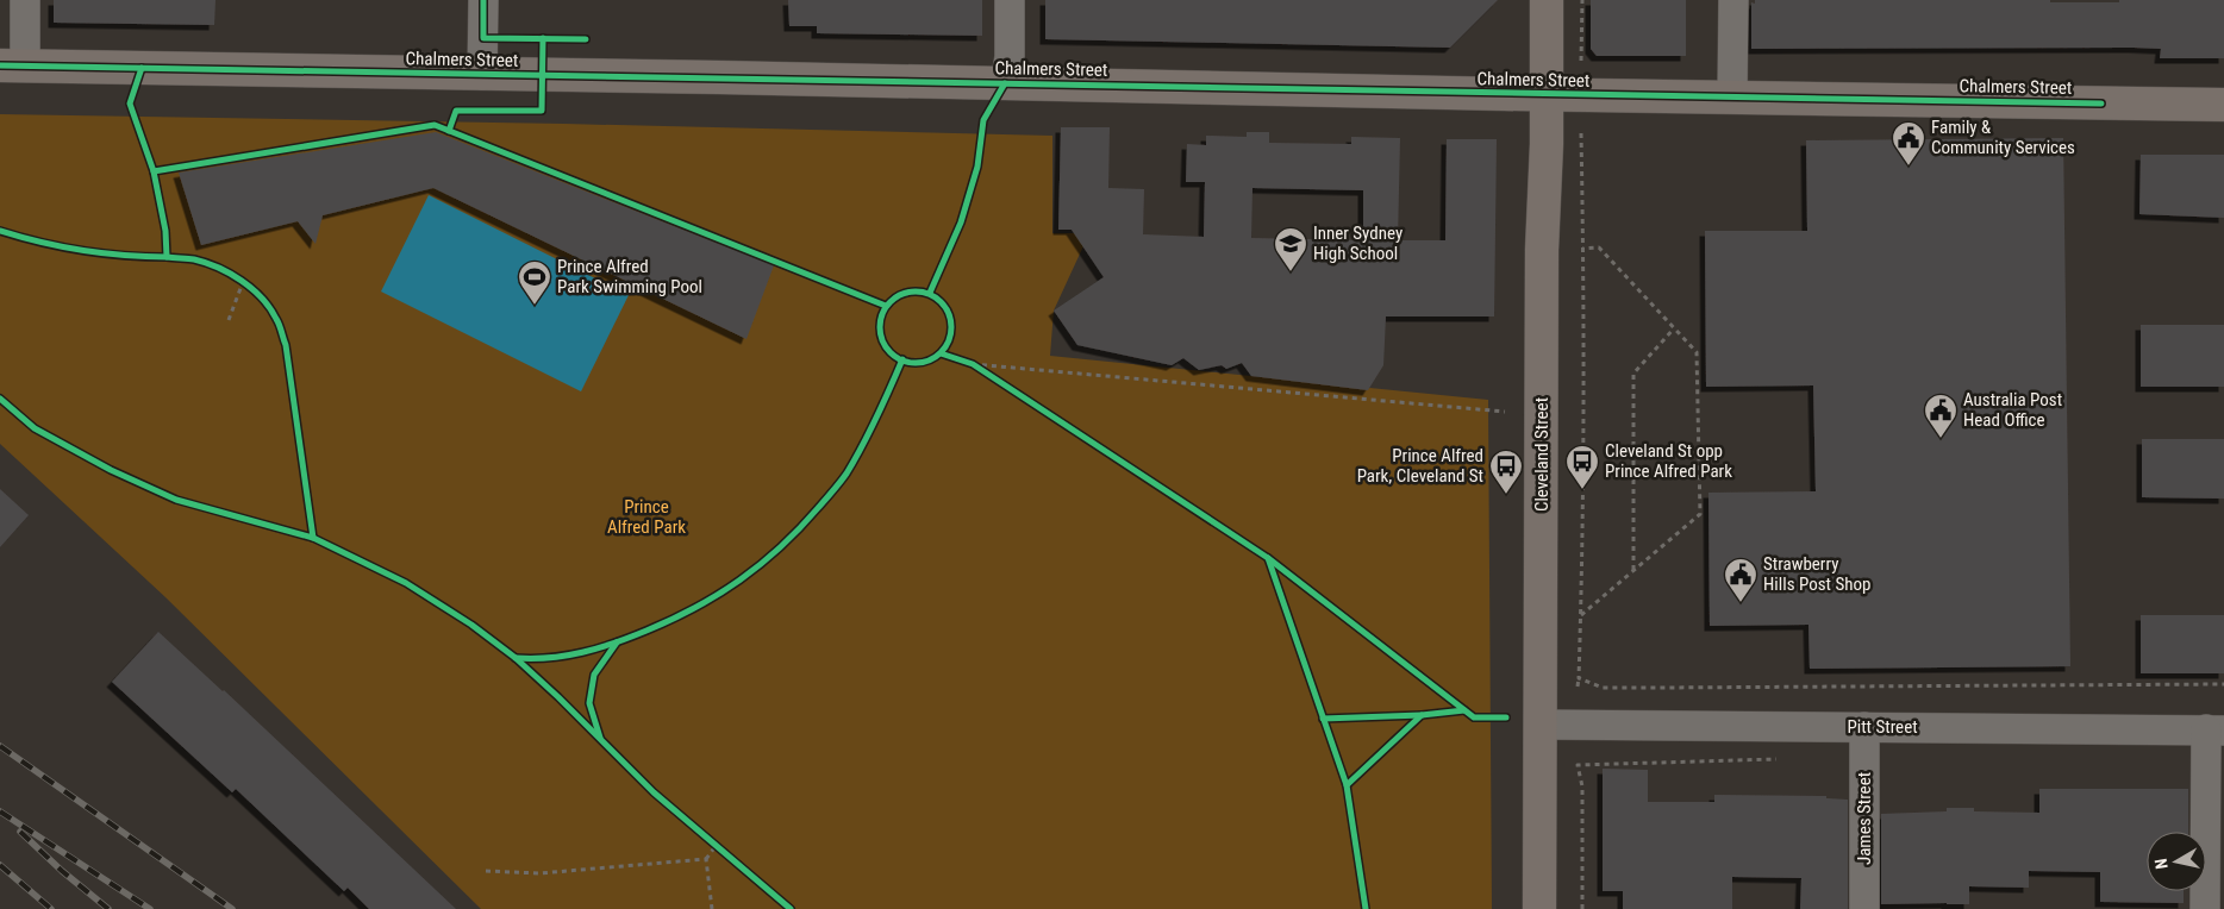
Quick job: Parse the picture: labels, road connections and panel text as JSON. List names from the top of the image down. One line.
{"streets":{"main road":["Chalmers Street","Cleveland Street"],"street":["Pitt Street","James Street"]},"crossings":[["Chalmers Street","Cleveland Street"],["Cleveland Street","Pitt Street"],["Pitt Street","James Street"]],"parks":["Prince Alfred Park"],"places":{"public building":["Family & Community Services","Australia Post Head Office","Strawberry Hills Post Shop"],"school or university":["Inner Sydney High School"],"sports":["Prince Alfred Park Swimming Pool"],"bus stop":["Cleveland St opp Prince Alfred Park","Prince Alfred Park, Cleveland St"]},"north":"left"}
